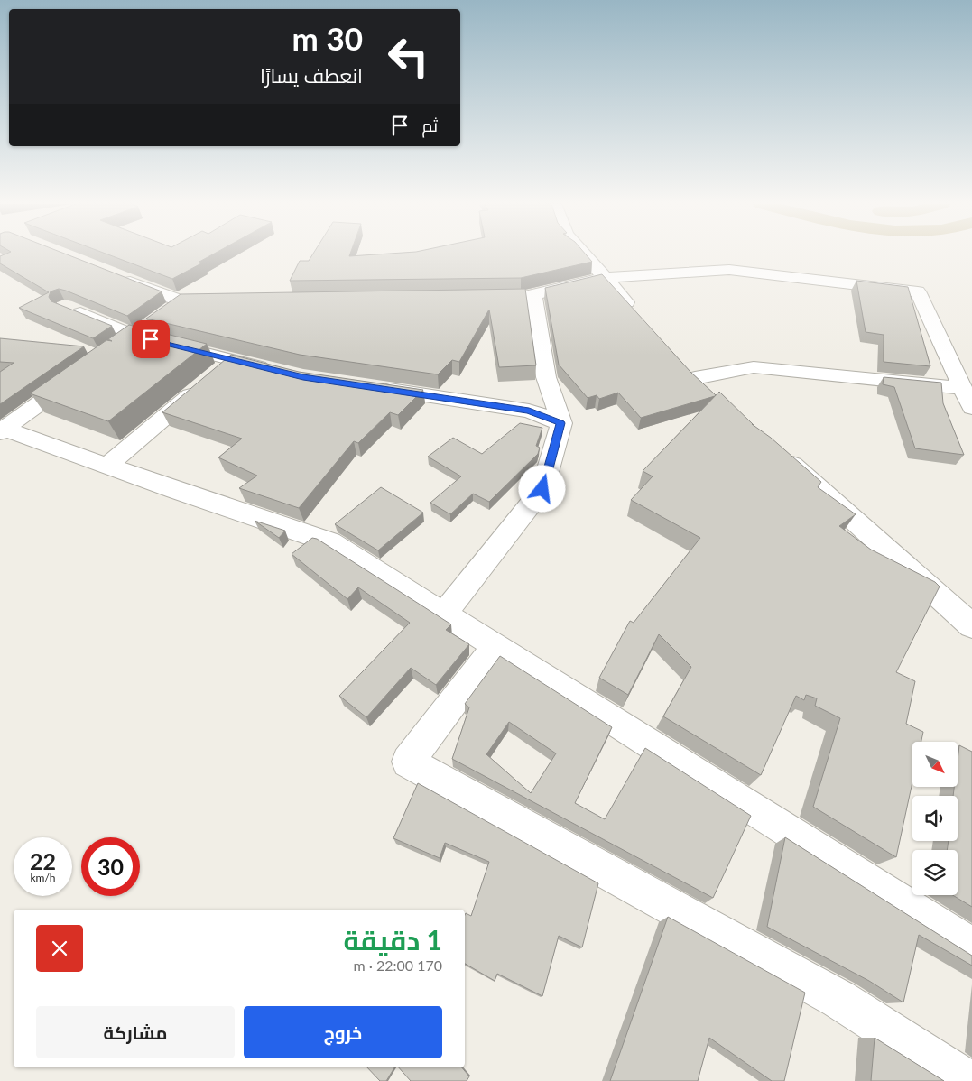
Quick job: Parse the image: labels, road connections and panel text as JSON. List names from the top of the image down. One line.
{"north":"bottom right","page":{"turn":["30 m","انعطف يسارًا"],"then":"ثم","speed":"22 km/h","limit":"30","heading":["1 دقيقة","170 m · 22:00"],"buttons":["خروج","مشاركة"]}}
